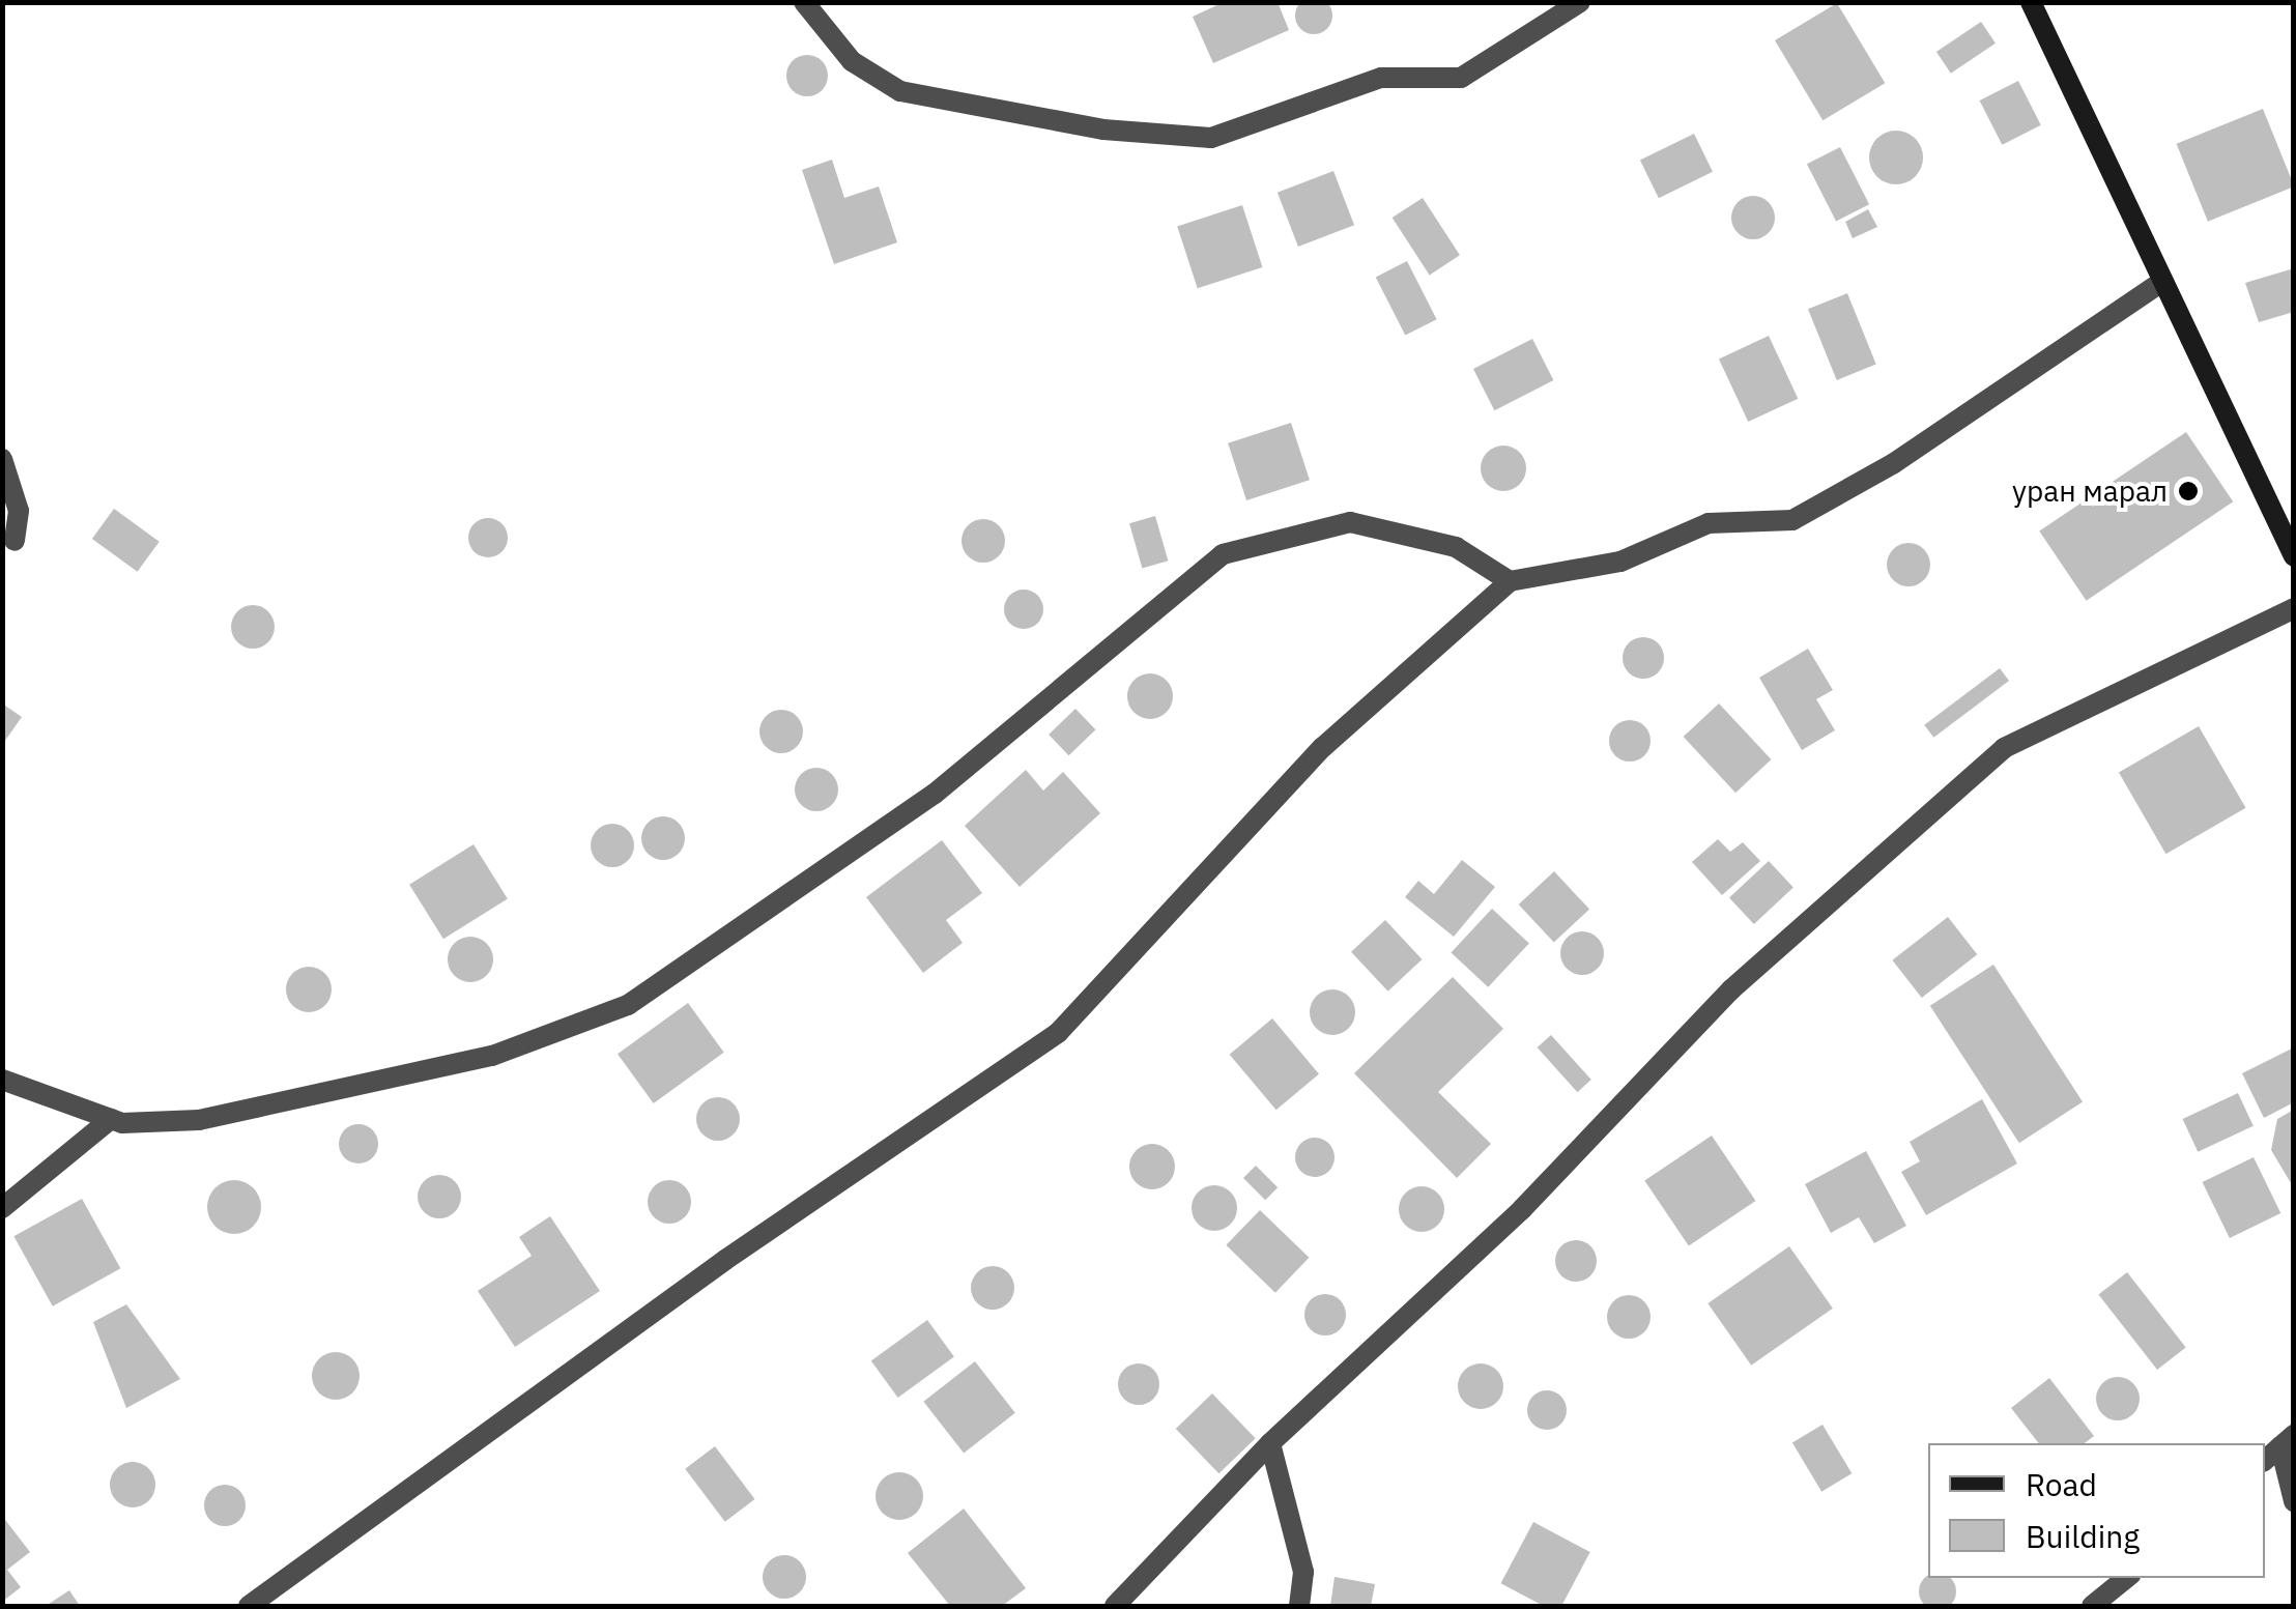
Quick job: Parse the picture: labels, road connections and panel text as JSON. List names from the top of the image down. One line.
{"places":["уран марал"],"legend":["Road","Building"]}
